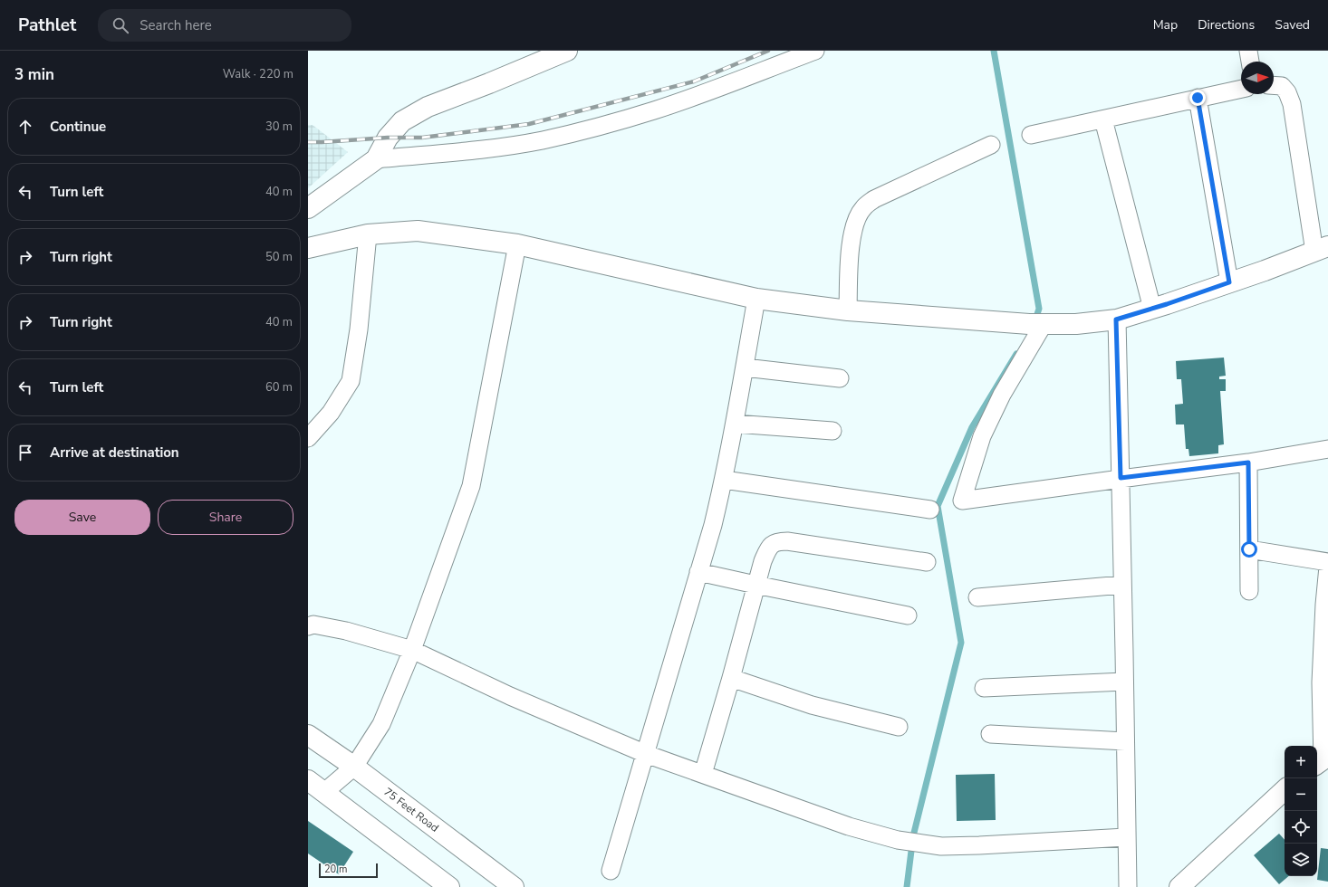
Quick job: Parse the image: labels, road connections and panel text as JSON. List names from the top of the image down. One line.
{"streets":{"street":["75 Feet Road"]},"scale_bar":"20 m","north":"right","page":{"header":"Pathlet","search":"Search here","nav":["Map","Directions","Saved"],"heading":["3 min","Walk · 220 m"],"list":[["Continue","30 m"],["Turn left","40 m"],["Turn right","50 m"],["Turn right","40 m"],["Turn left","60 m"],"Arrive at destination"],"buttons":["Save","Share"],"map_buttons":["+","−"],"scale":"20 m"}}
